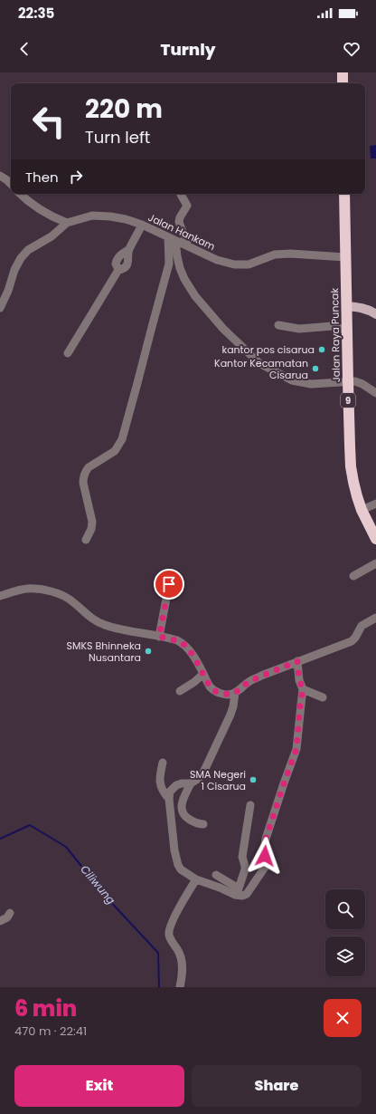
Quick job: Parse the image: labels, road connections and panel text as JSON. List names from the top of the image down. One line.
{"streets":{"highway":["Jalan Raya Puncak","9"],"street":["Jalan Hankam"]},"crossings":[["Jalan Hankam","Jalan Raya Puncak"]],"water":["Ciliwung"],"places":["kantor pos cisarua","Kantor Kecamatan Cisarua","SMKS Bhinneka Nusantara","SMA Negeri 1 Cisarua"],"page":{"status":"22:35","header":"Turnly","turn":["220 m","Turn left"],"then":"Then","heading":["6 min","470 m · 22:41"],"buttons":["Exit","Share"]}}
